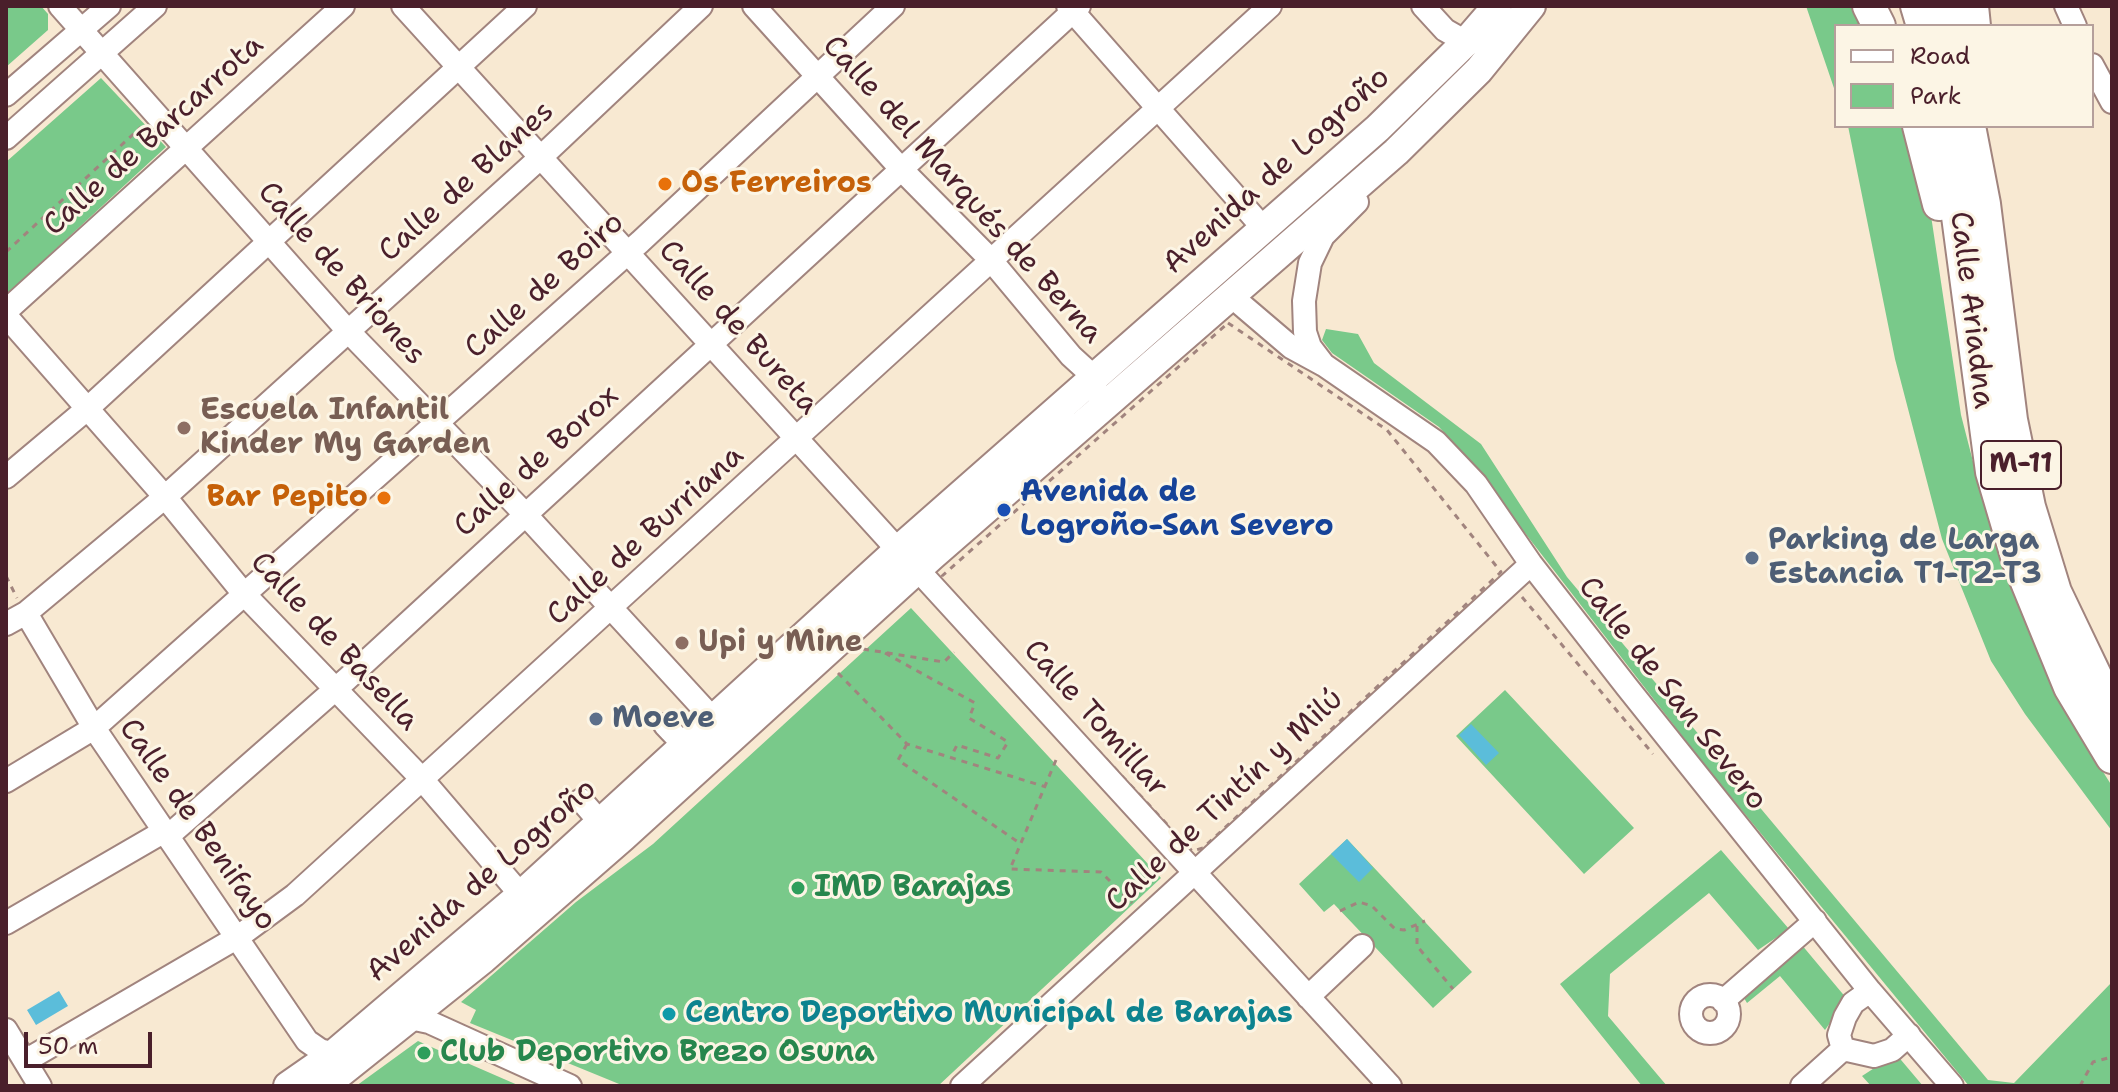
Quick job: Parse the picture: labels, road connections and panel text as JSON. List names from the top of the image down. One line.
{"streets":{"highway":["Calle Ariadna","M-11"],"main road":["Avenida de Logroño"],"street":["Calle de Barcarrota","Calle de Blanes","Calle del Marqués de Berna","Calle de Briones","Calle de Boiro","Calle de Bureta","Calle de Borox","Calle de Burriana","Calle de Basella","Calle de San Severo","Calle Tomillar","Calle de Tintín y Milú","Calle de Benifayo"]},"crossings":[["Calle de Barcarrota","Calle de Briones"],["Calle de Barcarrota","Calle de Basella"],["Avenida de Logroño","Calle del Marqués de Berna"],["Avenida de Logroño","Calle de Briones"],["Avenida de Logroño","Calle de Bureta"],["Avenida de Logroño","Calle de Basella"],["Avenida de Logroño","Calle de San Severo"],["Avenida de Logroño","Calle Tomillar"],["Avenida de Logroño","Calle de Benifayo"],["Calle de Blanes","Calle de Briones"],["Calle de Blanes","Calle de Bureta"],["Calle de Blanes","Calle de Basella"],["Calle de Blanes","Calle de Benifayo"],["Calle del Marqués de Berna","Calle de Boiro"],["Calle del Marqués de Berna","Calle de Borox"],["Calle del Marqués de Berna","Calle de Burriana"],["Calle de Briones","Calle de Boiro"],["Calle de Briones","Calle de Borox"],["Calle de Briones","Calle de Burriana"],["Calle de Boiro","Calle de Bureta"],["Calle de Boiro","Calle de Basella"],["Calle de Boiro","Calle de Benifayo"],["Calle de Bureta","Calle de Borox"],["Calle de Bureta","Calle de Burriana"],["Calle de Bureta","Calle Tomillar"],["Calle de Borox","Calle de Basella"],["Calle de Borox","Calle de Benifayo"],["Calle de Burriana","Calle de Basella"],["Calle de Burriana","Calle de Benifayo"],["Calle de San Severo","Calle de Tintín y Milú"],["Calle Tomillar","Calle de Tintín y Milú"]],"places":["Os Ferreiros","Escuela Infantil Kinder My Garden","Bar Pepito","Avenida de Logroño-San Severo","Parking de Larga Estancia T1-T2-T3","Upi y Mine","Moeve","IMD Barajas","Centro Deportivo Municipal de Barajas","Club Deportivo Brezo Osuna"],"legend":["Road","Park"],"scale_bar":"50 m"}
